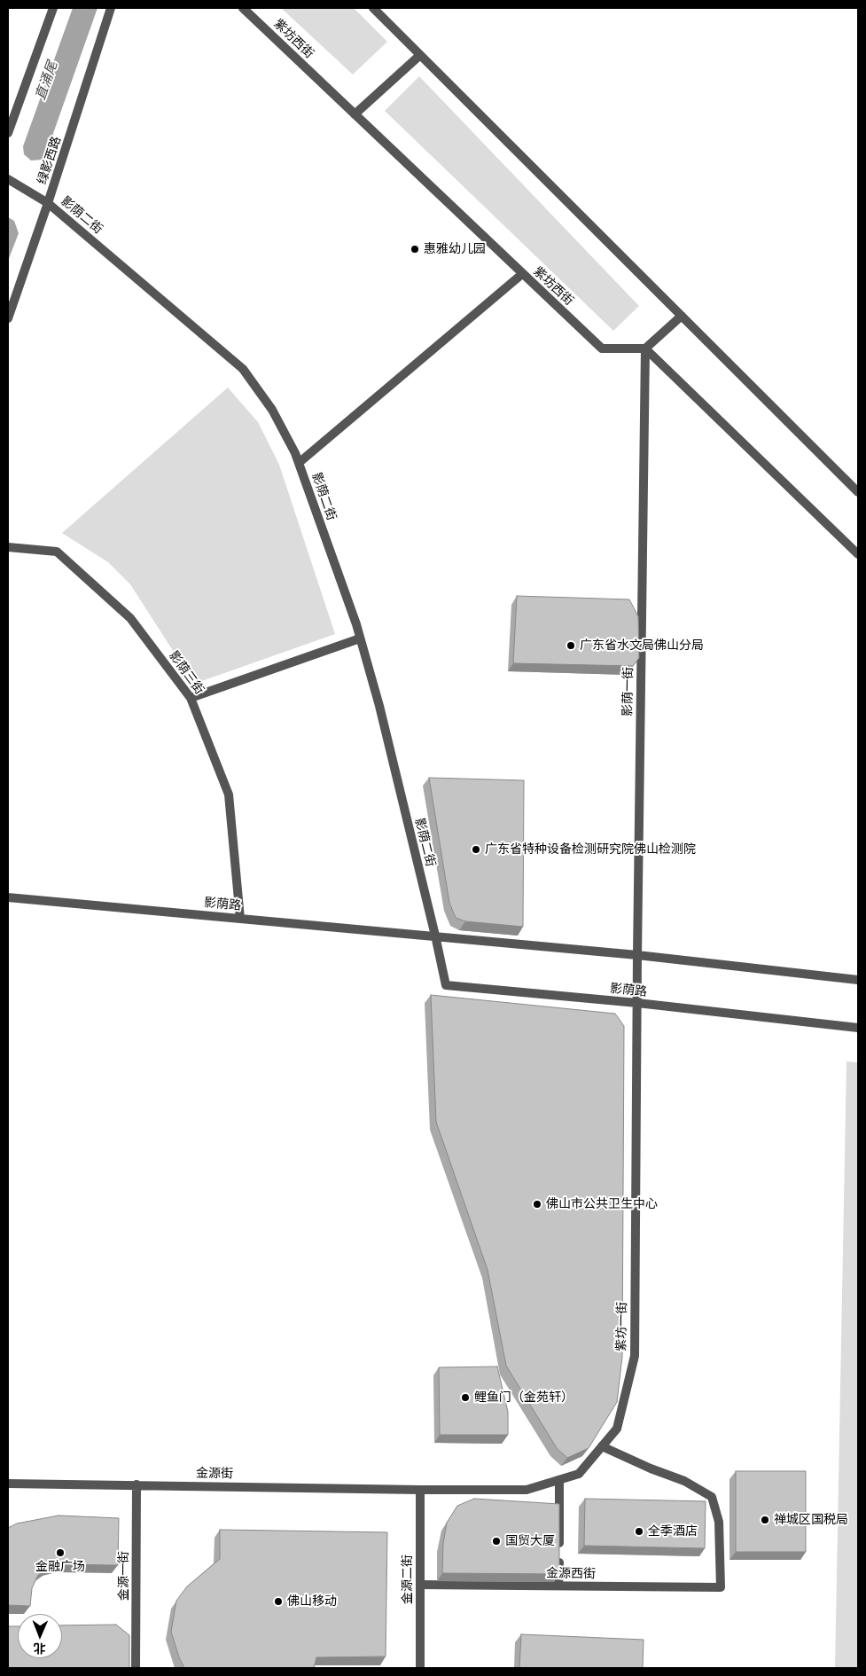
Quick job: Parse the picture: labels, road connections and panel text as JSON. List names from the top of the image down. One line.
{"streets":{"street":["紫坊西街","绿影西路","影荫二街","影荫三街","影荫一街","影荫路","紫坊一街","金源街","金源西街","金源一街","金源二街"]},"crossings":[["紫坊西街","影荫一街"],["绿影西路","影荫二街"],["影荫二街","影荫路"],["影荫三街","影荫路"],["影荫一街","影荫路"],["影荫一街","紫坊一街"],["影荫路","紫坊一街"],["紫坊一街","金源街"],["紫坊一街","金源西街"],["紫坊一街","金源二街"],["金源街","金源一街"],["金源街","金源二街"],["金源西街","金源二街"]],"water":["直涌尾"],"places":["惠雅幼儿园","广东省水文局佛山分局","广东省特种设备检测研究院佛山检测院","佛山市公共卫生中心","鲤鱼门（金苑轩）","禅城区国税局","全季酒店","国贸大厦","金融广场","佛山移动"],"north":"bottom"}
